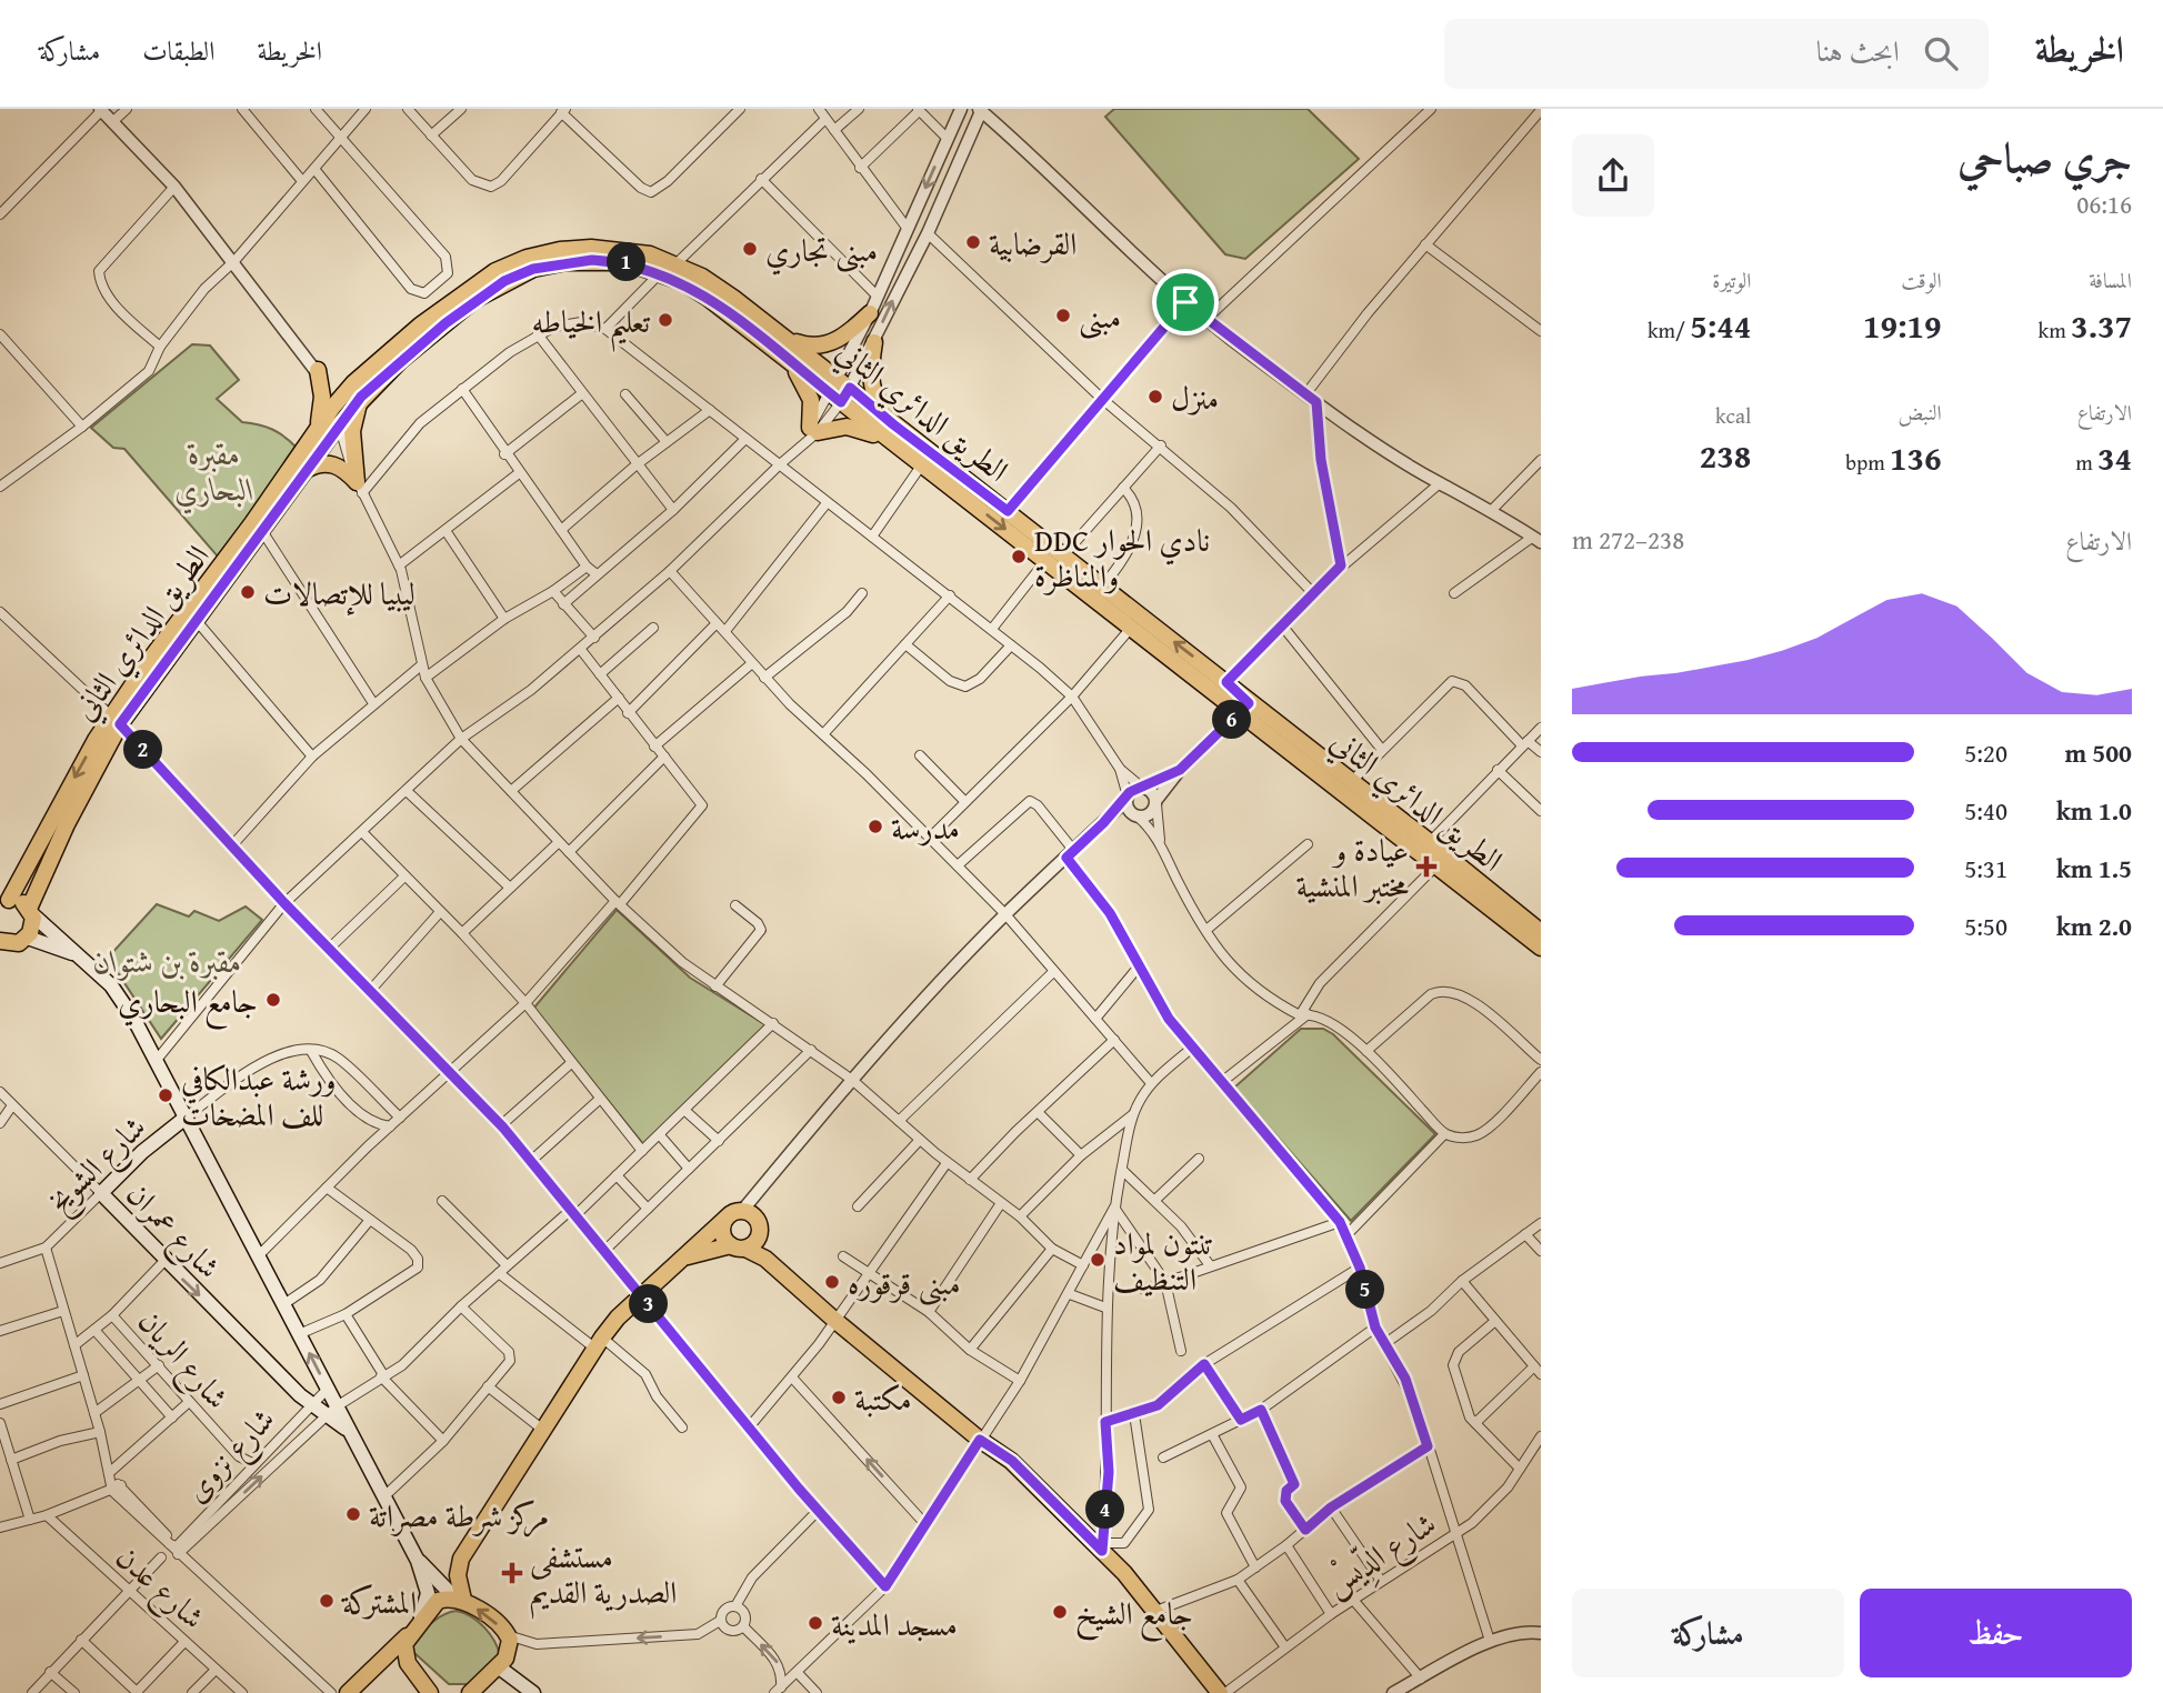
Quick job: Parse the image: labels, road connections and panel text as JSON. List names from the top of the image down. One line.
{"streets":{"main road":["الطريق الدائري الثاني","شارع الشويخ","شارع عمران"],"street":["شارع الريان","شارع نزوى","شارع الدِّيسْ","شارع عدن"]},"crossings":[["شارع الشويخ","شارع عمران"],["شارع عمران","شارع نزوى"],["شارع الريان","شارع نزوى"]],"parks":["مقبرة البحاري","مقبرة بن شتوان"],"places":{"other":["القرضابية","مبنى تجاري","مبنى","تعليم الخياطه","منزل","DDC نادي الحوار والمناظرة","ليبيا للإتصالات","مدرسة","جامع البحاري","ورشة عبدالكافي للف المضخات","تنتون لمواد التنظيف","مبنى قرقوره","مكتبة","مركز شرطة مصراتة","المشتركة","جامع الشيخ","مسجد المدينة"],"health":["عيادة و مختبر المنشية","مستشفى الصدرية القديم"]},"page":{"header":"الخريطة","search":"ابحث هنا","nav":["الخريطة","الطبقات","مشاركة"],"heading":["جري صباحي","06:16"],"stats":[["المسافة","3.37 km"],["الوقت","19:19"],["الوتيرة","5:44 /km"],["الارتفاع","34 m"],["النبض","136 bpm"],["kcal","238"]],"pins":["1","6","2","5","3","4"],"chart":["الارتفاع","238–272 m"],"list":[{"name":"500 m","note":"5:20"},{"name":"1.0 km","note":"5:40"},{"name":"1.5 km","note":"5:31"},{"name":"2.0 km","note":"5:50"}],"buttons":["حفظ","مشاركة"]}}
